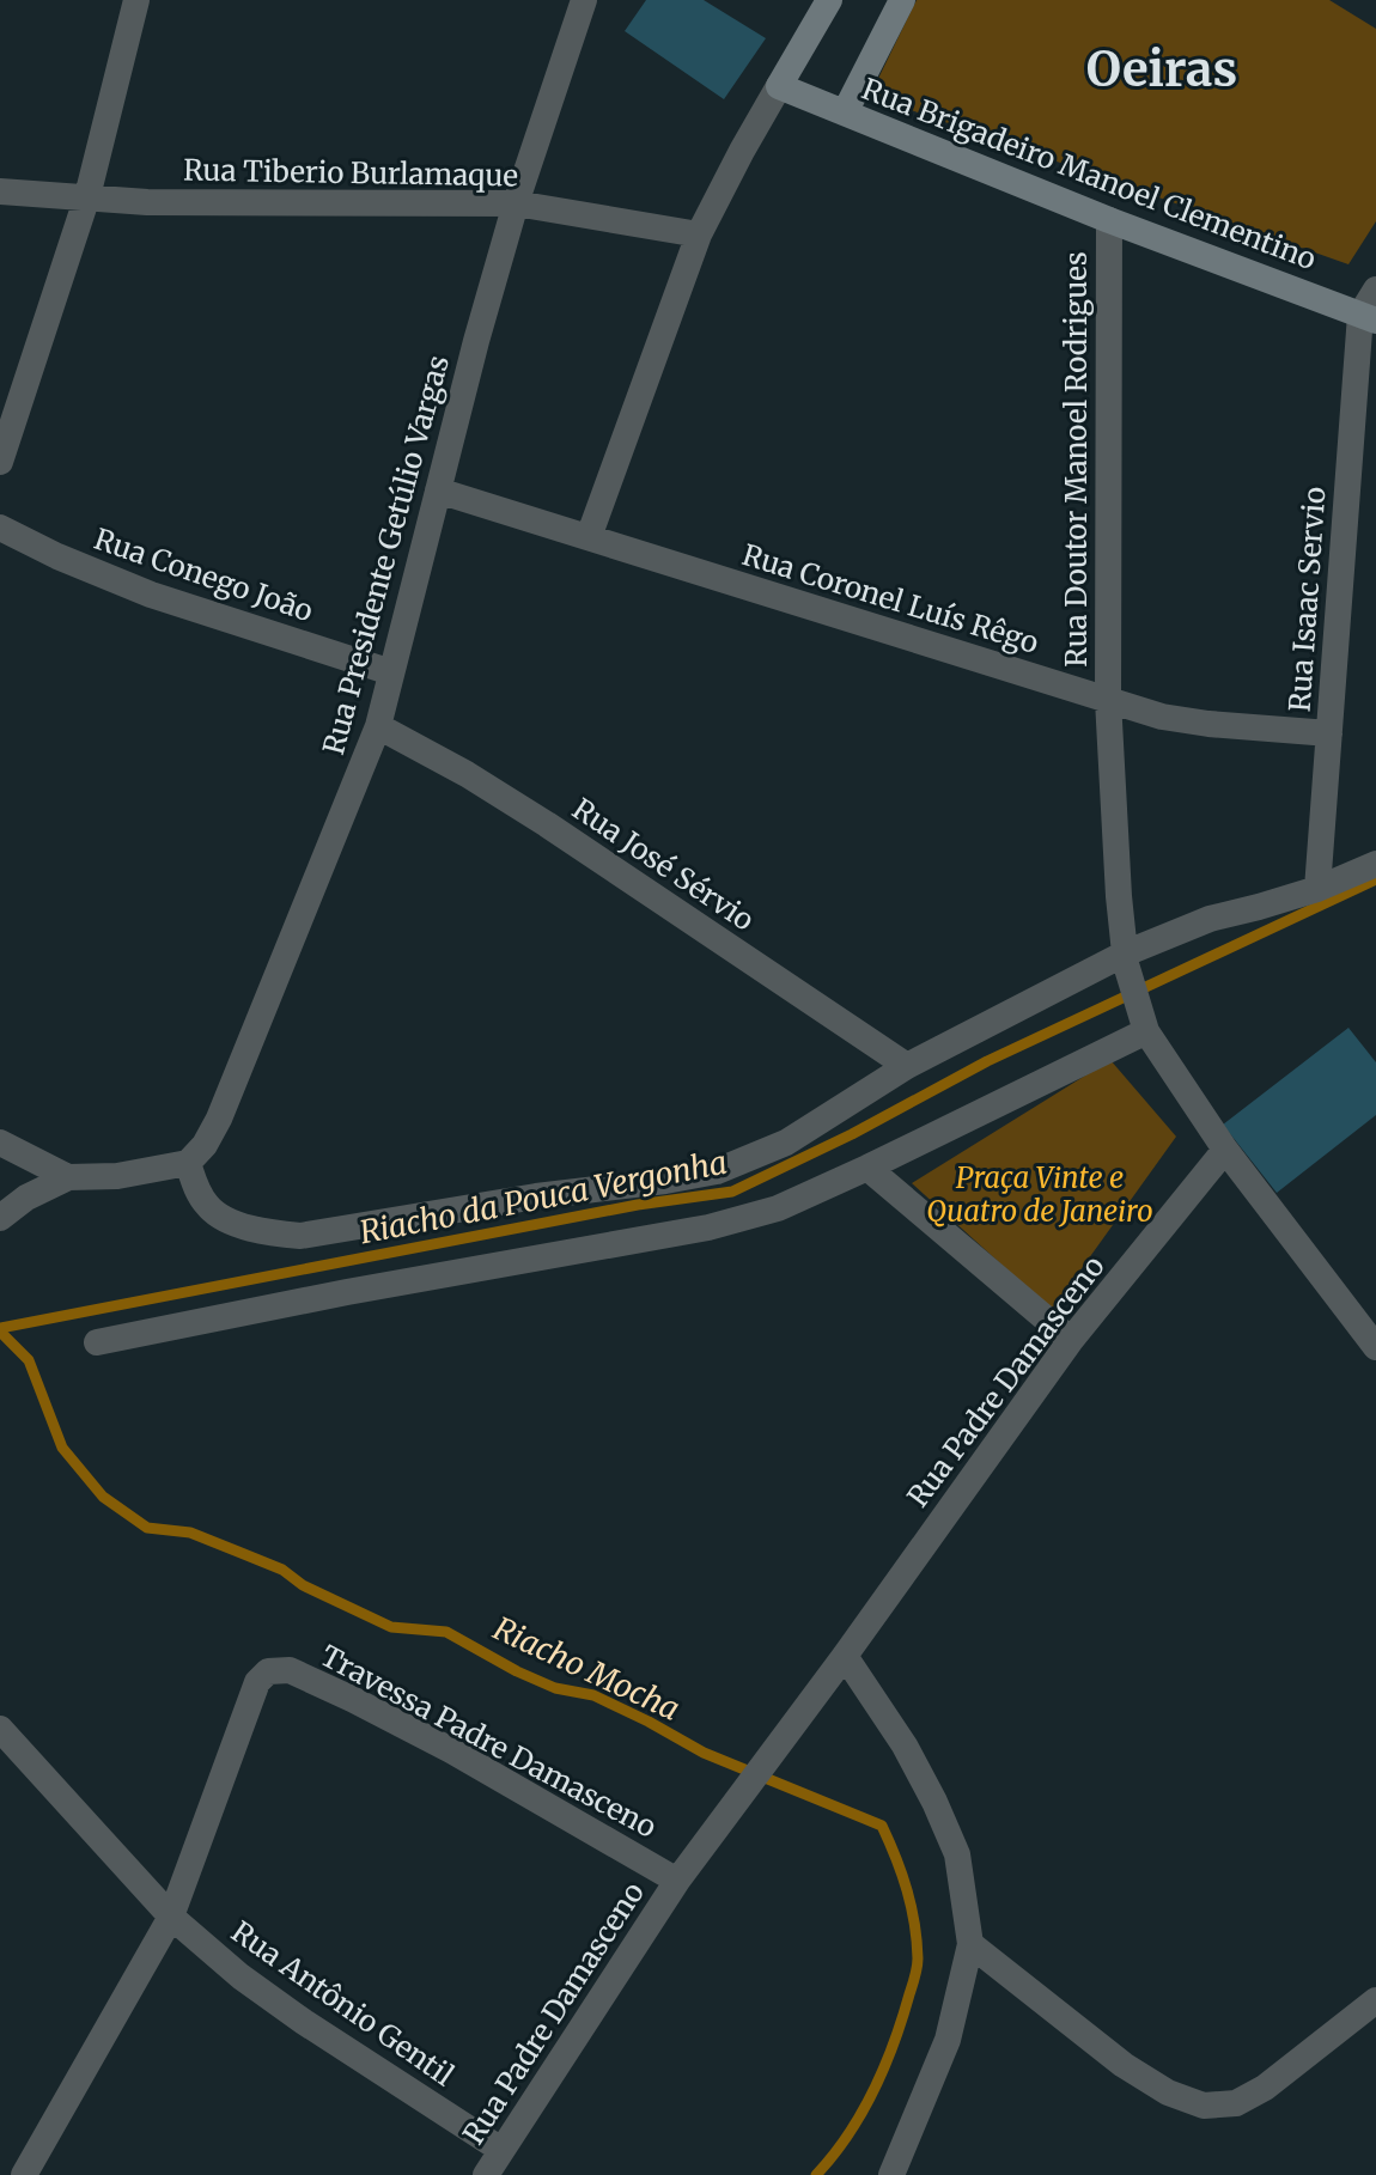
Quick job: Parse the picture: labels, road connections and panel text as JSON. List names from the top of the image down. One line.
{"streets":{"main road":["Rua Brigadeiro Manoel Clementino"],"street":["Rua Tiberio Burlamaque","Rua Doutor Manoel Rodrigues","Rua Presidente Getúlio Vargas","Rua Conego João","Rua Coronel Luís Rêgo","Rua Isaac Servio","Rua José Sérvio","Rua Padre Damasceno","Travessa Padre Damasceno","Rua Antônio Gentil"]},"crossings":[["Rua Tiberio Burlamaque","Rua Presidente Getúlio Vargas"],["Rua Brigadeiro Manoel Clementino","Rua Doutor Manoel Rodrigues"],["Rua Brigadeiro Manoel Clementino","Rua Isaac Servio"],["Rua Doutor Manoel Rodrigues","Rua Coronel Luís Rêgo"],["Rua Doutor Manoel Rodrigues","Rua Padre Damasceno"],["Rua Presidente Getúlio Vargas","Rua Conego João"],["Rua Presidente Getúlio Vargas","Rua Coronel Luís Rêgo"],["Rua Presidente Getúlio Vargas","Rua José Sérvio"],["Rua Coronel Luís Rêgo","Rua Isaac Servio"],["Rua Padre Damasceno","Travessa Padre Damasceno"],["Rua Padre Damasceno","Rua Antônio Gentil"],["Travessa Padre Damasceno","Rua Antônio Gentil"]],"districts":["Oeiras"],"water":["Riacho da Pouca Vergonha","Riacho Mocha"],"parks":["Praça Vinte e Quatro de Janeiro"]}
